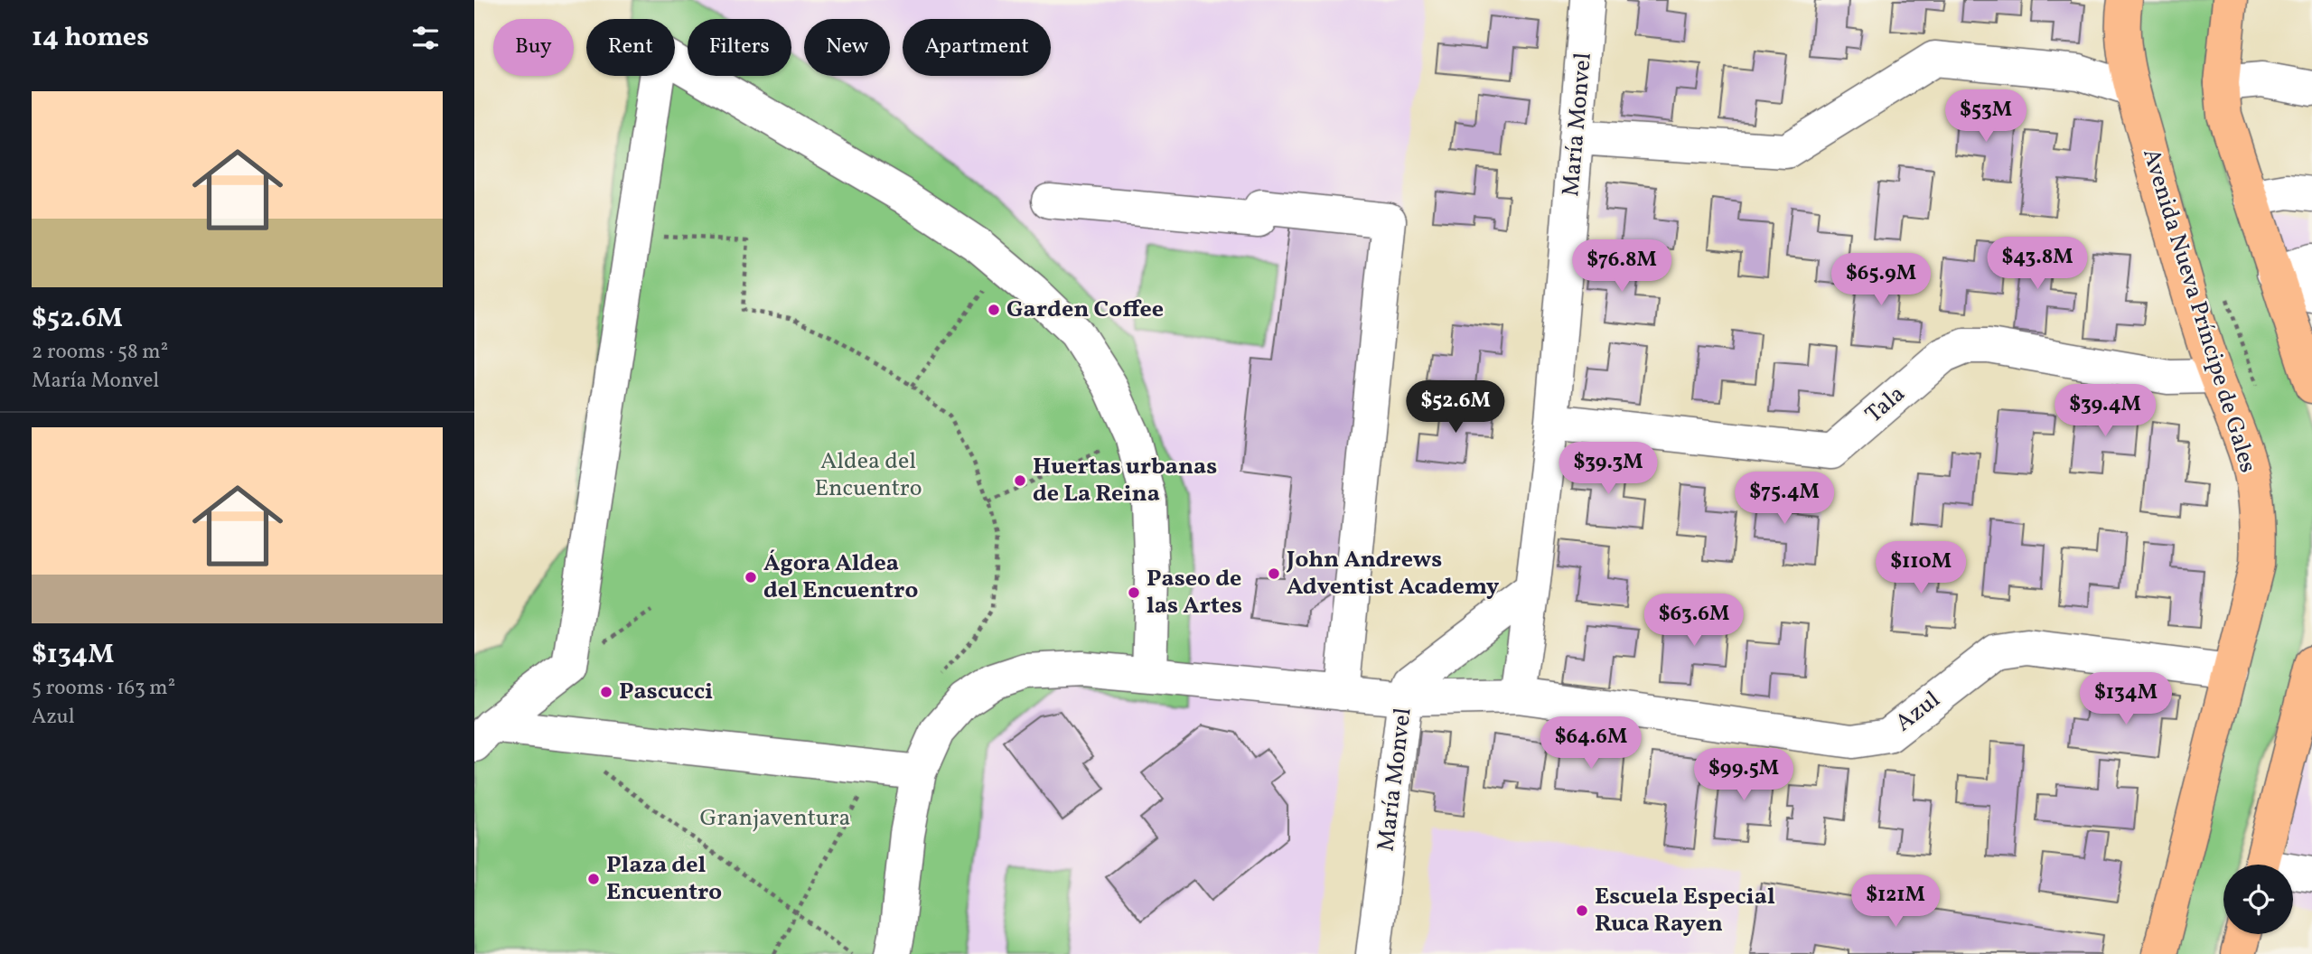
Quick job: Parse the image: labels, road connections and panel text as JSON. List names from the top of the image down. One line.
{"streets":{"main road":["Avenida Nueva Príncipe de Gales"],"street":["María Monvel","Tala","Azul"]},"crossings":[["María Monvel","Tala"],["María Monvel","Azul"],["Avenida Nueva Príncipe de Gales","Tala"],["Avenida Nueva Príncipe de Gales","Azul"]],"parks":["Aldea del Encuentro","Granjaventura"],"places":["Garden Coffee","Huertas urbanas de La Reina","John Andrews Adventist Academy","Ágora Aldea del Encuentro","Paseo de las Artes","Pascucci","Plaza del Encuentro","Escuela Especial Ruca Rayen"],"page":{"heading":"14 homes","chip":["Buy","Rent","Filters","New","Apartment"],"list":[{"name":"$52.6M","note":"2 rooms · 58 m² · María Monvel"},{"name":"$134M","note":"5 rooms · 163 m² · Azul"}],"price":["$53M","$43.8M","$76.8M","$65.9M","$52.6M","$39.4M","$39.3M","$75.4M","$110M","$63.6M","$134M","$64.6M","$99.5M","$121M"]}}
